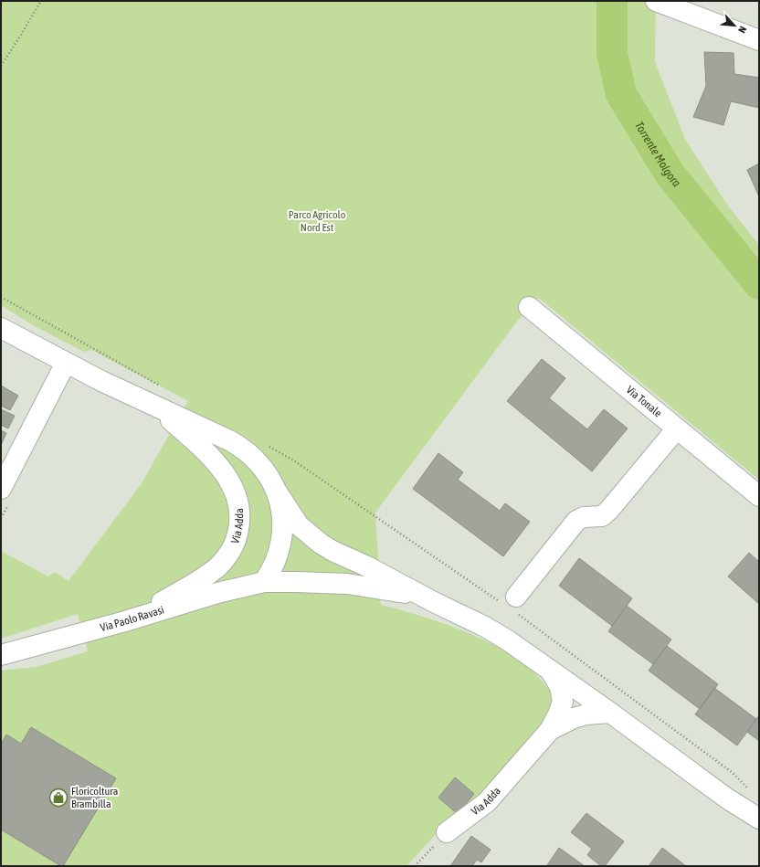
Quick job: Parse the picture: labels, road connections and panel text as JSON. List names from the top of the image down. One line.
{"streets":{"street":["Via Tonale","Via Adda","Via Paolo Ravasi"]},"crossings":[["Via Adda","Via Paolo Ravasi"]],"water":["Torrente Molgora"],"parks":["Parco Agricolo Nord Est"],"places":{"shop":["Floricoltura Brambilla"]},"north":"bottom right"}
